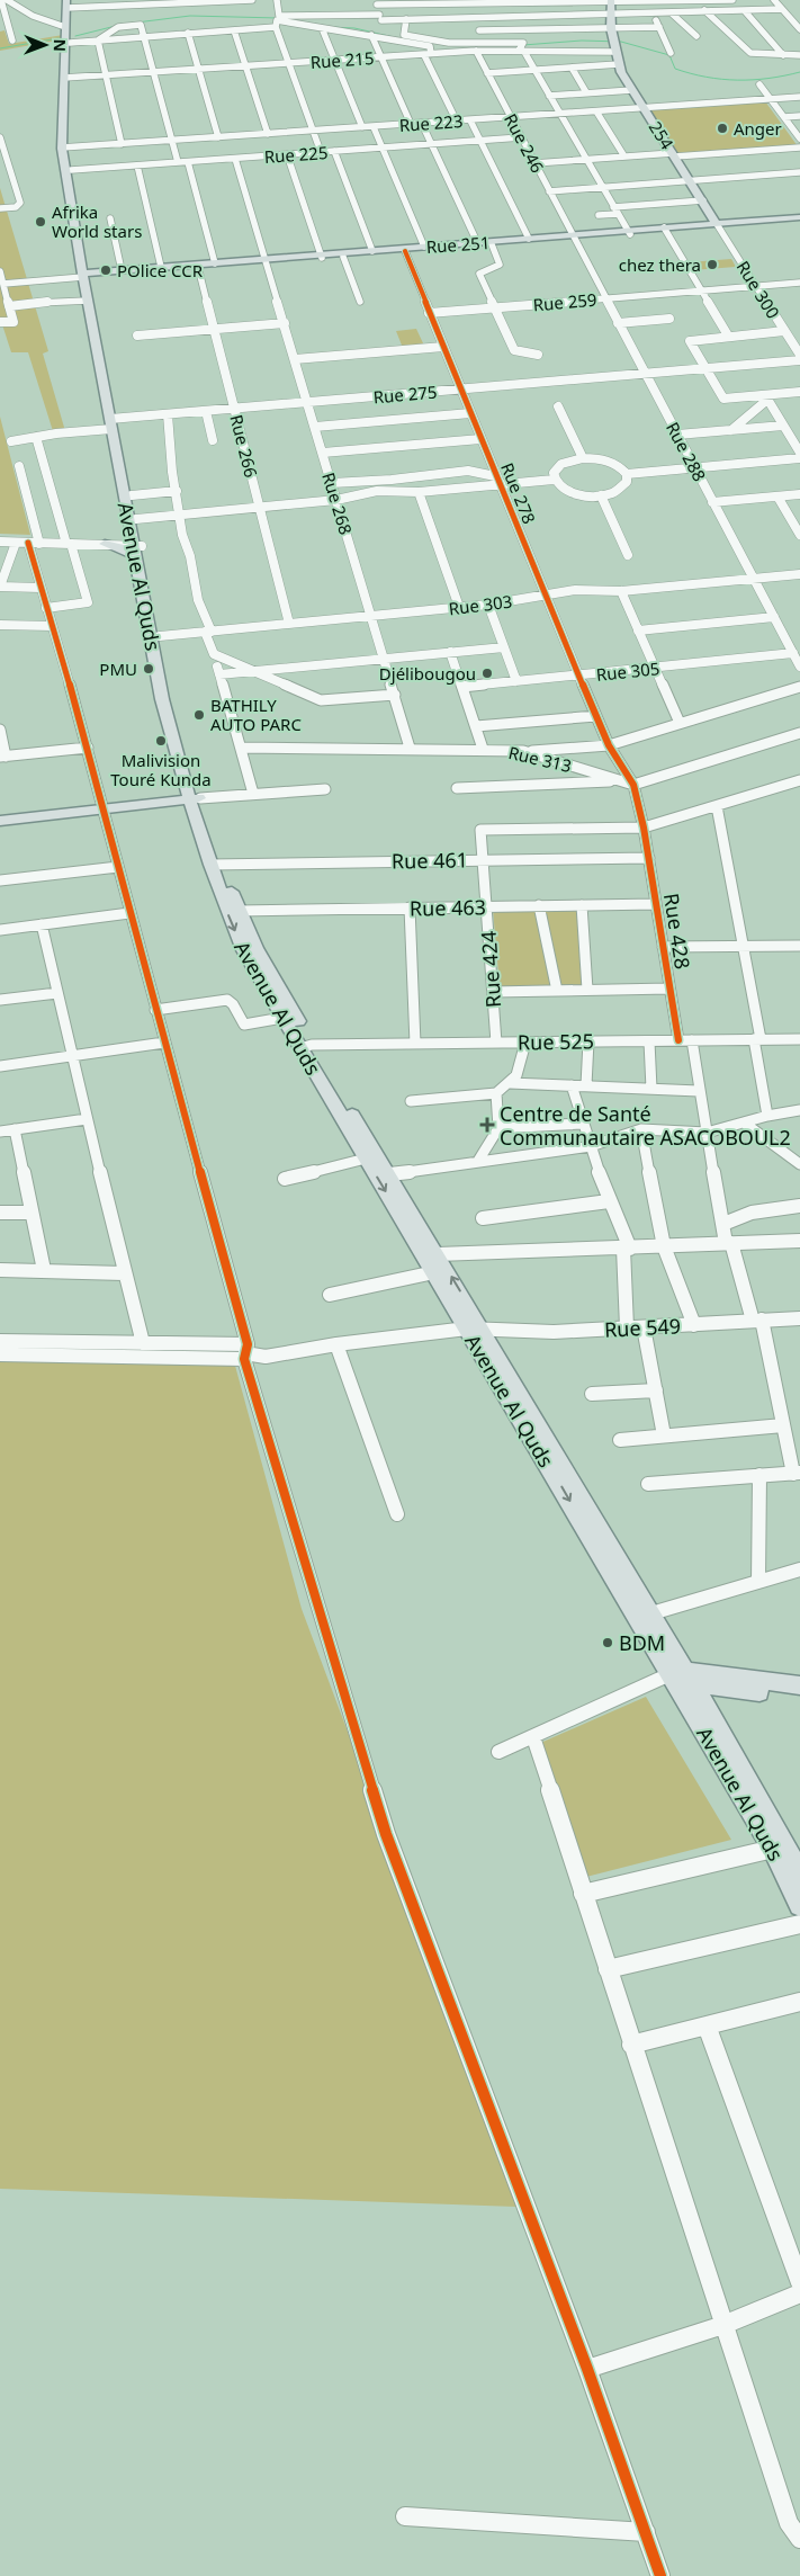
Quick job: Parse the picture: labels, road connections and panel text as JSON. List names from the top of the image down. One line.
{"streets":{"main road":["254","Rue 251","Avenue Al Quds"],"street":["Rue 215","Rue 223","Rue 246","Rue 225","Rue 300","Rue 259","Rue 275","Rue 266","Rue 288","Rue 278","Rue 268","Rue 303","Rue 305","Rue 313","Rue 461","Rue 463","Rue 428","Rue 424","Rue 525","Rue 549"]},"crossings":[["Rue 215","254"],["Rue 215","Rue 246"],["Rue 215","Avenue Al Quds"],["Rue 223","254"],["Rue 223","Rue 246"],["Rue 223","Avenue Al Quds"],["254","Rue 251"],["254","Rue 300"],["Rue 246","Rue 225"],["Rue 246","Rue 251"],["Rue 246","Rue 288"],["Rue 225","Rue 268"],["Rue 225","Avenue Al Quds"],["Rue 251","Rue 300"],["Rue 251","Rue 266"],["Rue 251","Rue 288"],["Rue 251","Rue 278"],["Rue 251","Rue 268"],["Rue 251","Avenue Al Quds"],["Rue 300","Rue 259"],["Rue 259","Rue 288"],["Rue 259","Rue 278"],["Rue 275","Rue 266"],["Rue 275","Rue 288"],["Rue 275","Rue 278"],["Rue 275","Rue 268"],["Rue 275","Avenue Al Quds"],["Rue 266","Rue 303"],["Rue 288","Rue 303"],["Rue 288","Rue 305"],["Rue 278","Rue 303"],["Rue 278","Rue 305"],["Rue 278","Rue 313"],["Rue 278","Rue 428"],["Rue 268","Rue 303"],["Rue 268","Rue 313"],["Avenue Al Quds","Rue 303"],["Avenue Al Quds","Rue 461"],["Avenue Al Quds","Rue 463"],["Avenue Al Quds","Rue 525"],["Avenue Al Quds","Rue 549"],["Rue 313","Rue 428"],["Rue 461","Rue 428"],["Rue 461","Rue 424"],["Rue 463","Rue 428"],["Rue 463","Rue 424"],["Rue 428","Rue 424"],["Rue 428","Rue 525"],["Rue 424","Rue 525"]],"places":{"other":["Anger","Afrika World stars","chez thera","POlice CCR","PMU","Djélibougou","BATHILY AUTO PARC","Malivision Touré Kunda","BDM"],"health":["Centre de Santé Communautaire ASACOBOUL2"]},"north":"right"}
